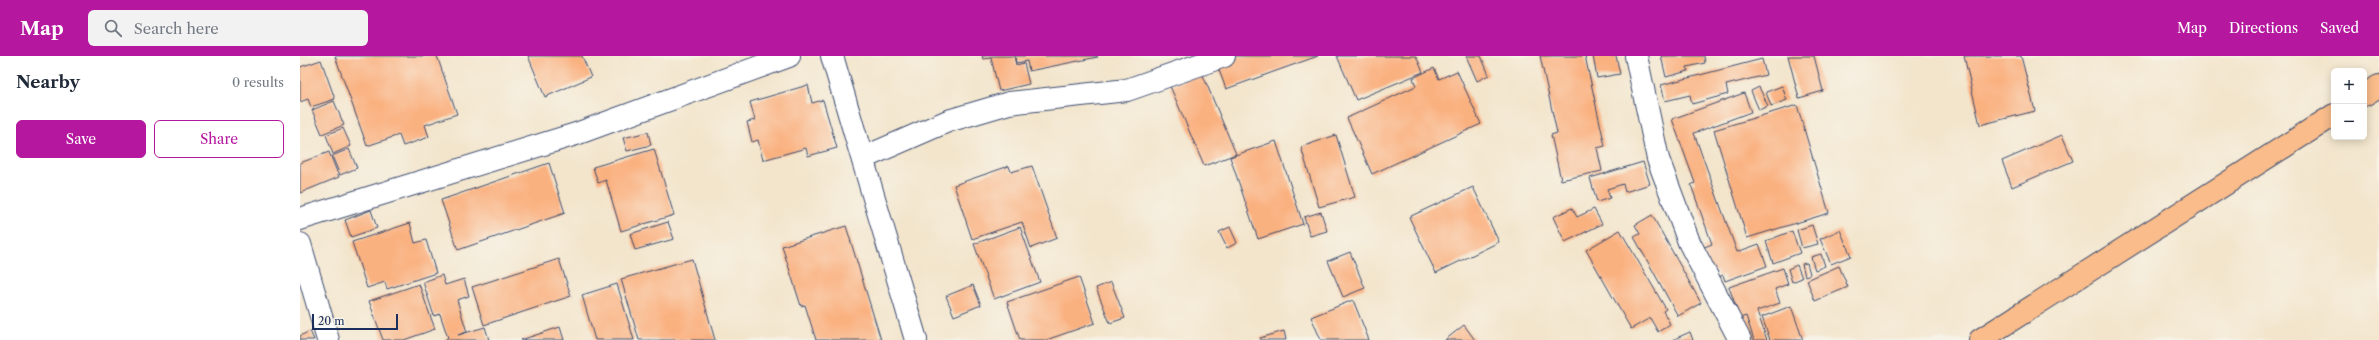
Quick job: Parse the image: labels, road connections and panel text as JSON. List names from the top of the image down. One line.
{"scale_bar":"20 m","page":{"header":"Map","search":"Search here","nav":["Map","Directions","Saved"],"heading":["Nearby","0 results"],"map_buttons":["+","−"],"buttons":["Save","Share"],"scale":"20 m"}}
